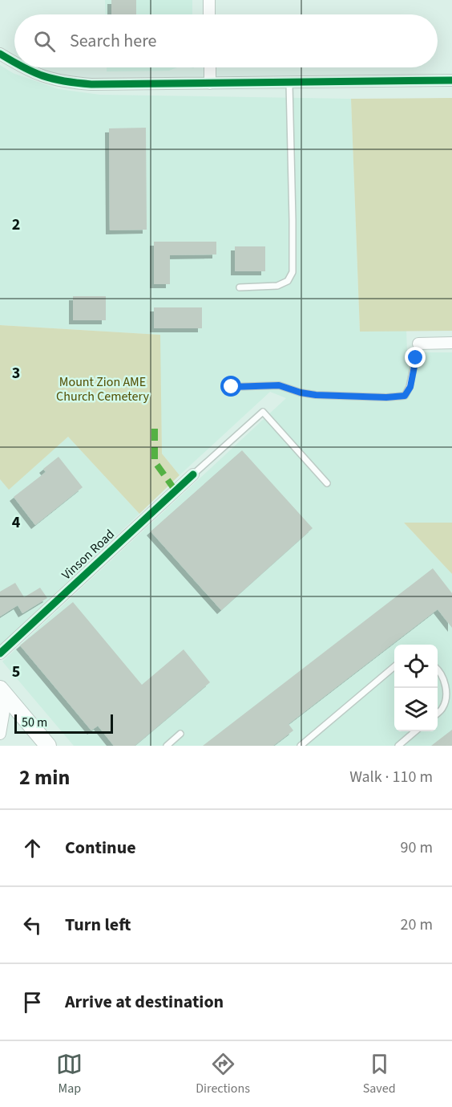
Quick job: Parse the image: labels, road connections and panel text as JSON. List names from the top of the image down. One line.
{"streets":{"street":["Vinson Road"]},"parks":["Mount Zion AME Church Cemetery"],"scale_bar":"50 m","page":{"search":"Search here","scale":"50 m","heading":["2 min","Walk · 110 m"],"list":[["Continue","90 m"],["Turn left","20 m"],"Arrive at destination"],"nav":["Map","Directions","Saved"]},"grid":{"rows":["2","3","4","5"]}}
